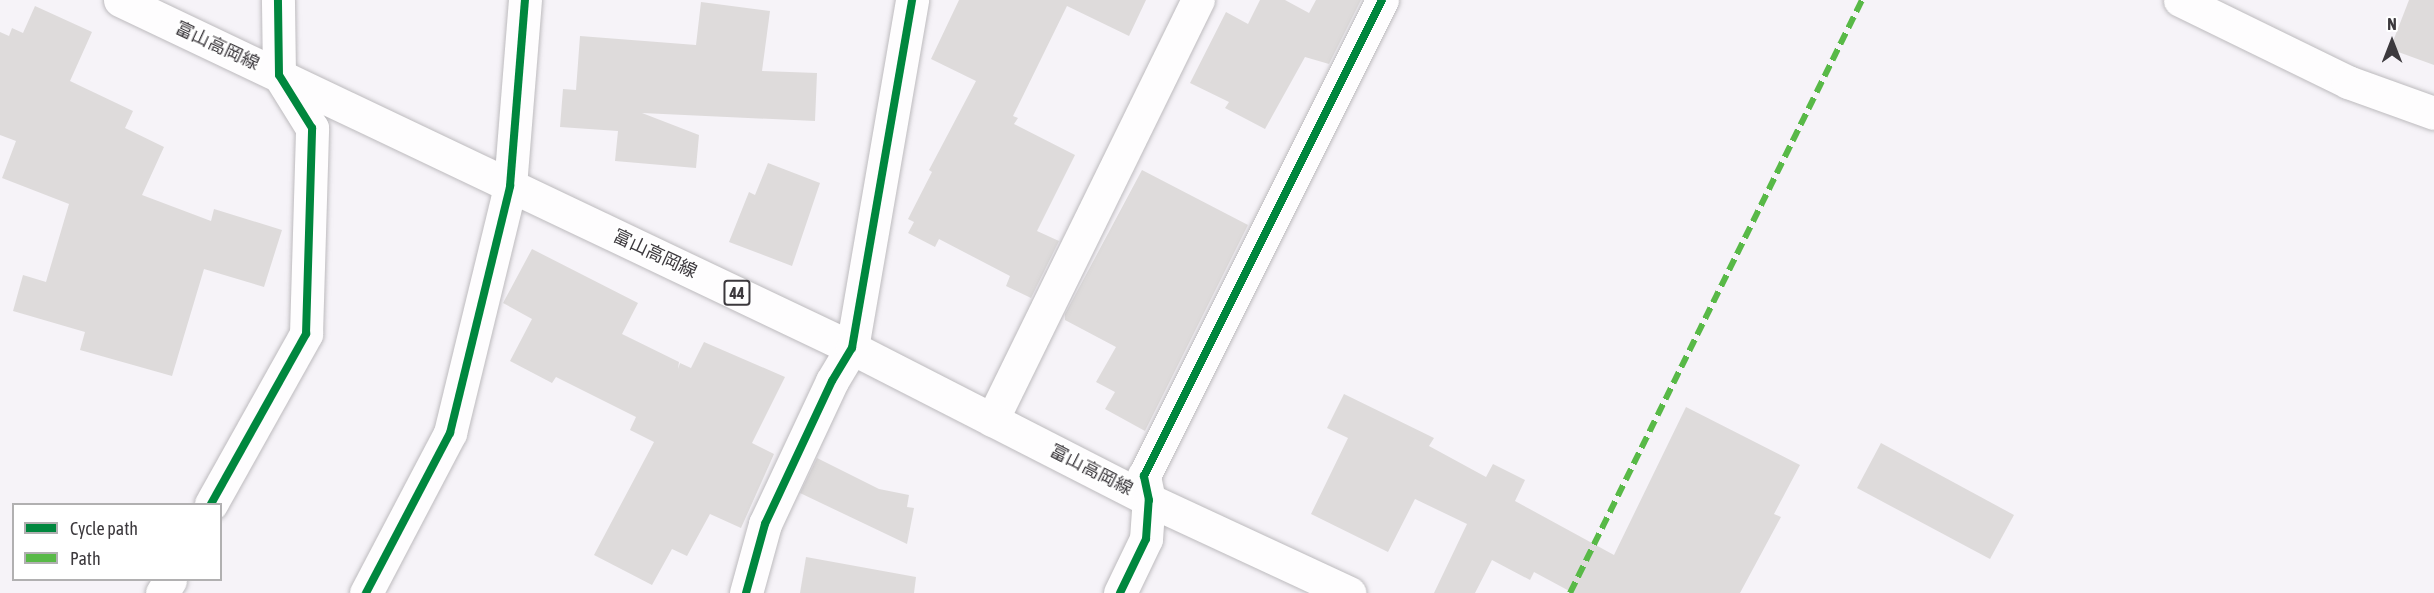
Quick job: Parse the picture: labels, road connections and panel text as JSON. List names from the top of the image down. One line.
{"streets":{"street":["富山高岡線","44"]},"legend":["Cycle path","Path"],"north":"top"}
